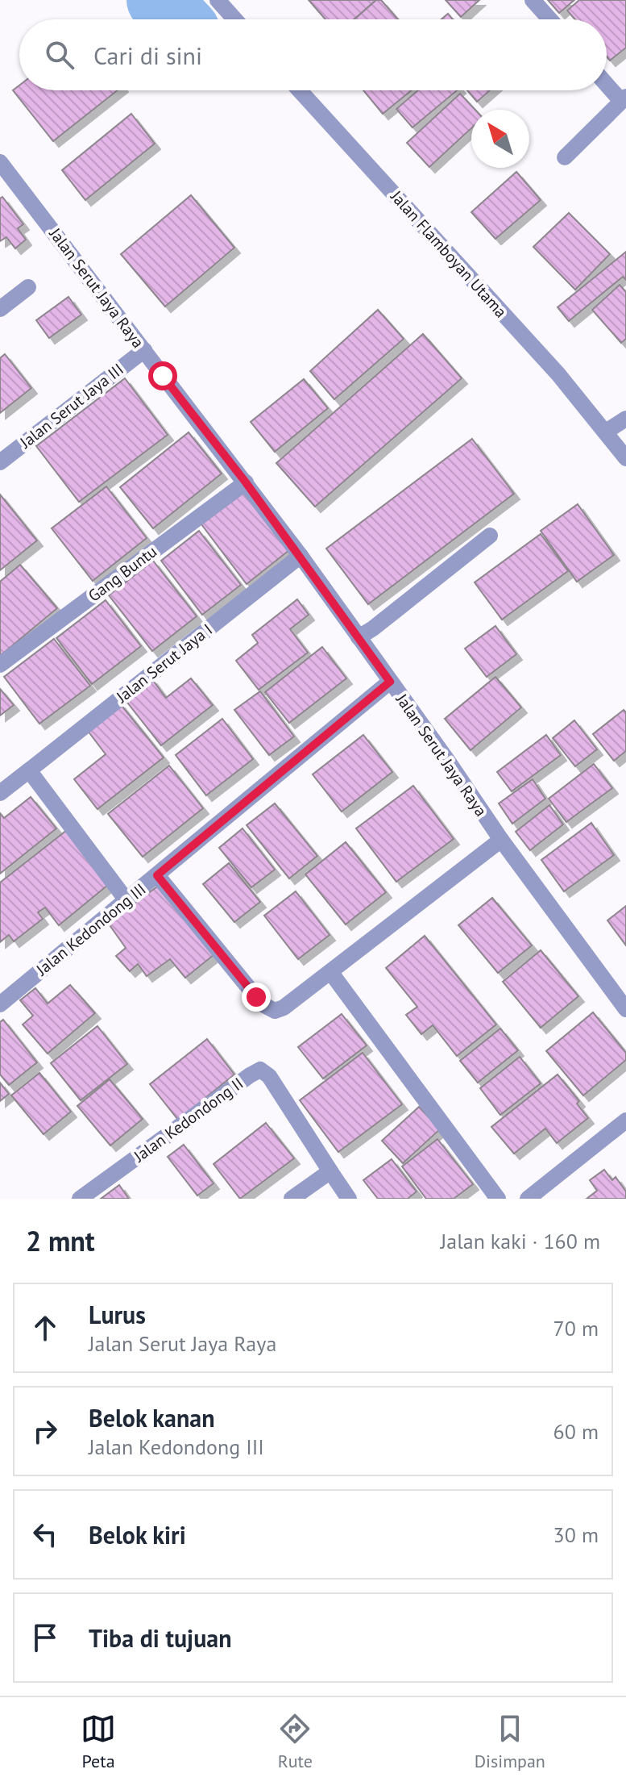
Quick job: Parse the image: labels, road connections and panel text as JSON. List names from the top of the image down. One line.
{"streets":{"street":["Jalan Flamboyan Utama","Jalan Serut Jaya Raya","Jalan Serut Jaya III","Gang Buntu","Jalan Serut Jaya I","Jalan Kedondong III","Jalan Kedondong II"]},"crossings":[["Jalan Serut Jaya Raya","Jalan Serut Jaya III"],["Jalan Serut Jaya Raya","Gang Buntu"],["Jalan Serut Jaya Raya","Jalan Serut Jaya I"],["Jalan Serut Jaya Raya","Jalan Kedondong III"]],"north":"top left","page":{"search":"Cari di sini","heading":["2 mnt","Jalan kaki · 160 m"],"list":[["Lurus","Jalan Serut Jaya Raya","70 m"],["Belok kanan","Jalan Kedondong III","60 m"],["Belok kiri","30 m"],"Tiba di tujuan"],"nav":["Peta","Rute","Disimpan"]}}
